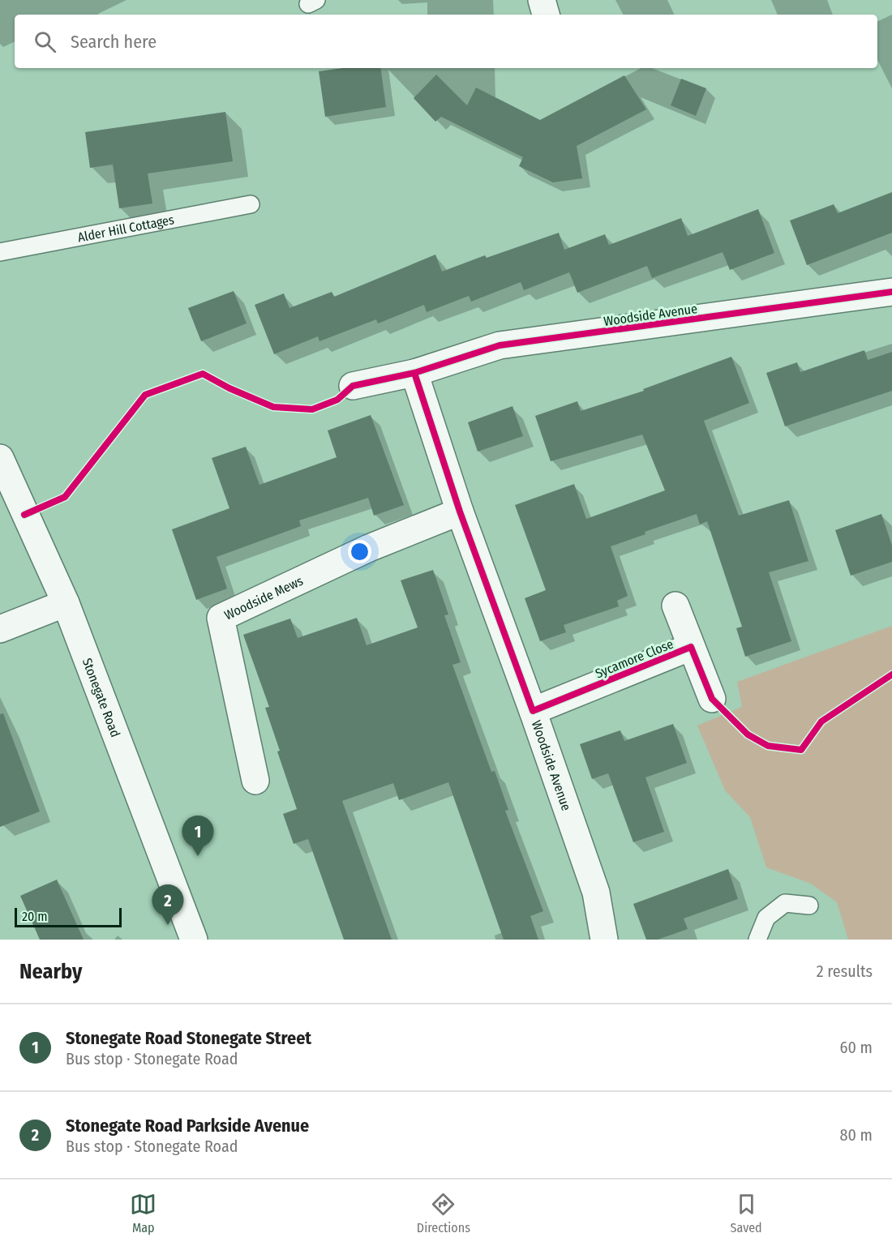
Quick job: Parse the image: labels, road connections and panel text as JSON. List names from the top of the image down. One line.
{"streets":{"street":["Woodside Avenue","Woodside Mews","Sycamore Close","Stonegate Road"],"lane":["Alder Hill Cottages"]},"crossings":[["Woodside Avenue","Woodside Mews"],["Woodside Avenue","Sycamore Close"]],"scale_bar":"20 m","page":{"search":"Search here","pins":["1","2"],"scale":"20 m","heading":["Nearby","2 results"],"list":[{"mark":"1","name":"Stonegate Road Stonegate Street","note":"Bus stop · Stonegate Road","value":"60 m"},{"mark":"2","name":"Stonegate Road Parkside Avenue","note":"Bus stop · Stonegate Road","value":"80 m"}],"nav":["Map","Directions","Saved"]}}
